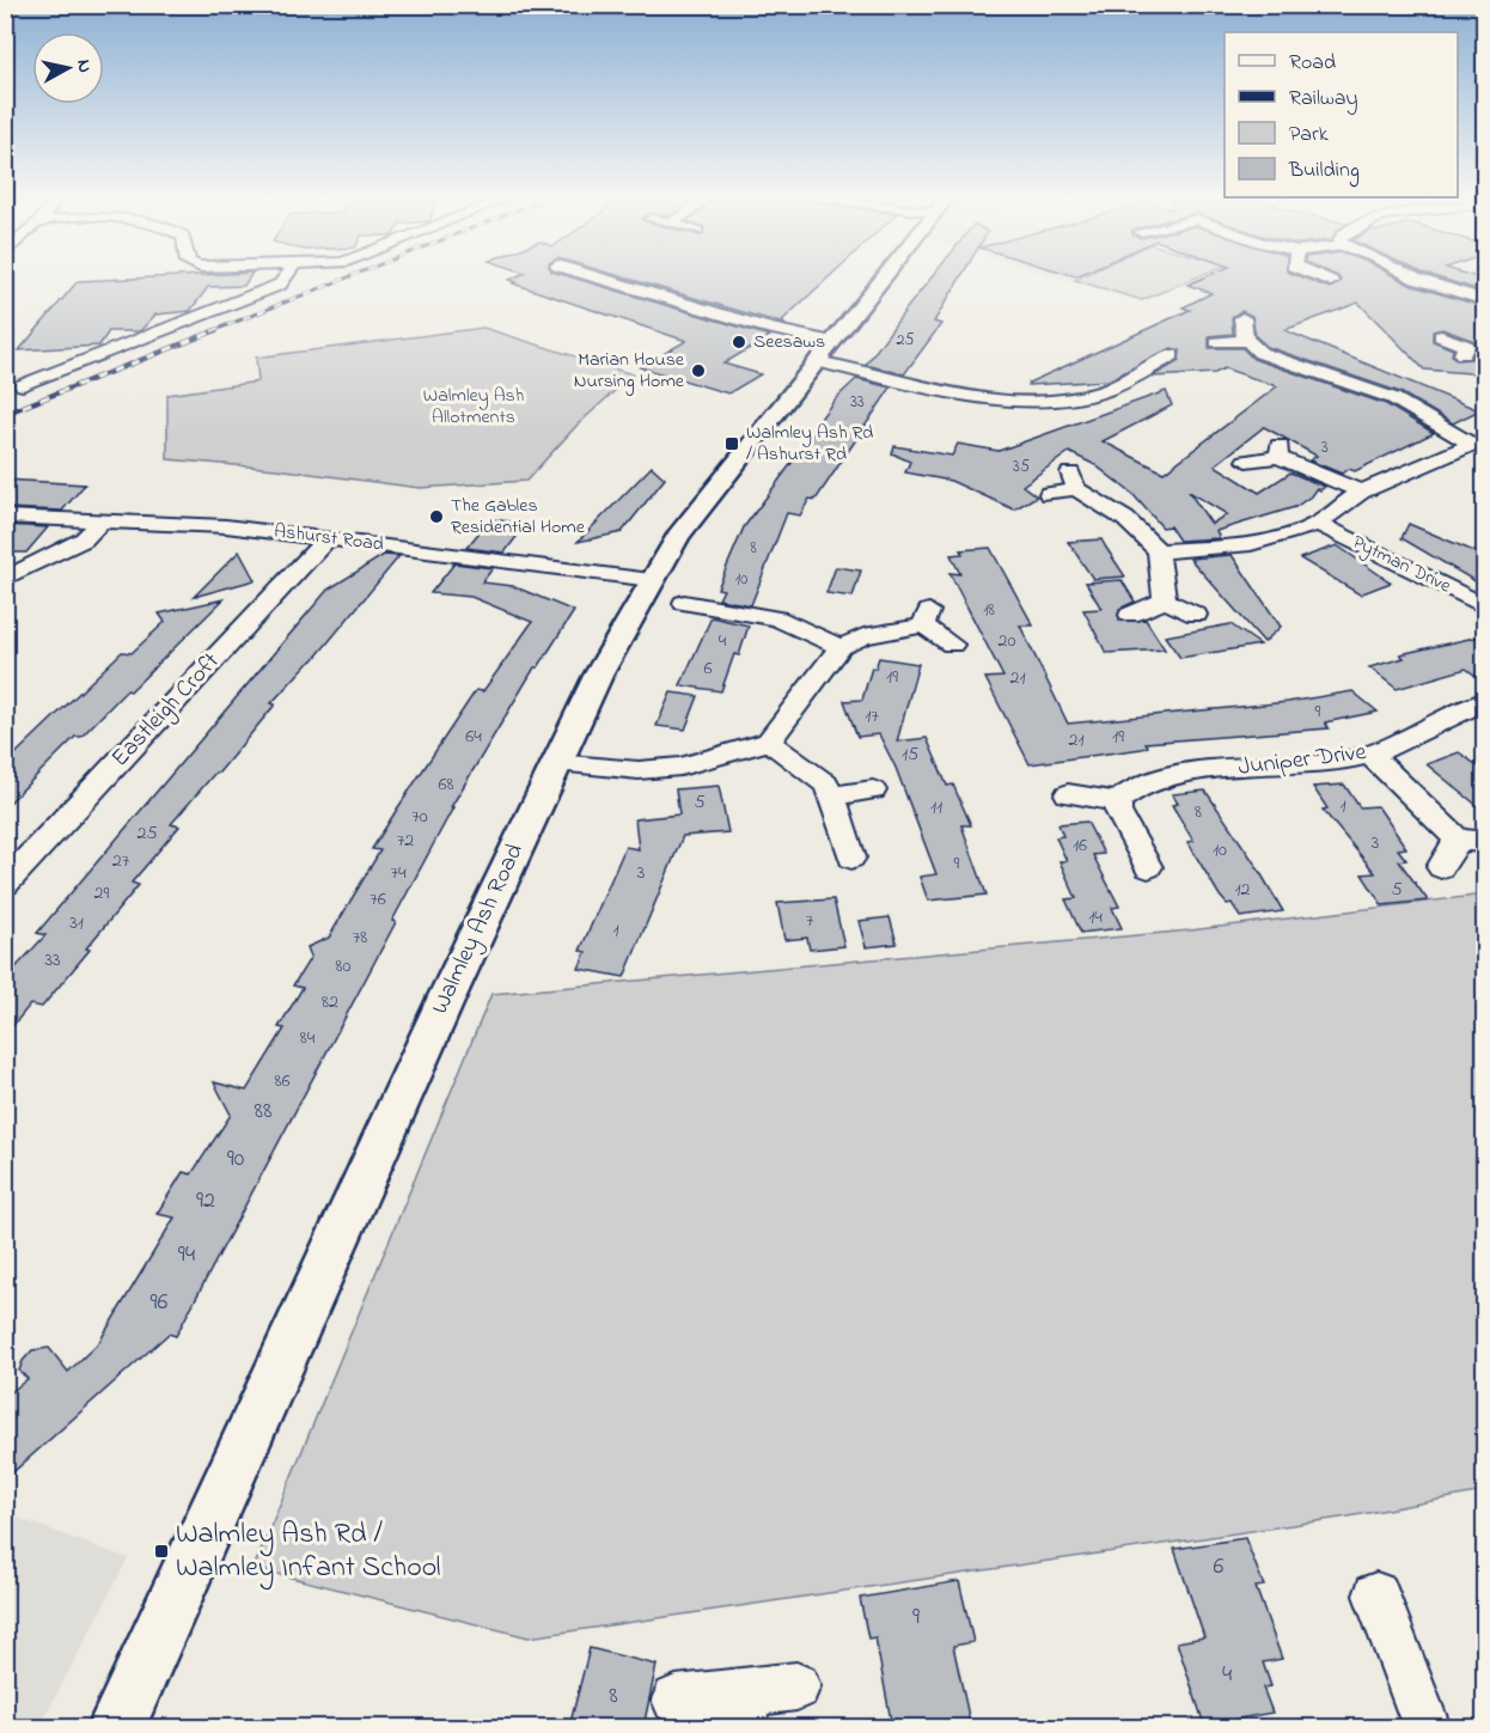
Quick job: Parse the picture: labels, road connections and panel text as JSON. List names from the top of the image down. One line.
{"streets":{"street":["Ashurst Road","Pytman Drive","Eastleigh Croft","Juniper Drive","Walmley Ash Road"]},"crossings":[["Ashurst Road","Eastleigh Croft"],["Ashurst Road","Walmley Ash Road"]],"parks":["Walmley Ash Allotments"],"places":{"other":["Seesaws","Marian House Nursing Home","The Gables Residential Home"],"transit":["Walmley Ash Rd / Ashurst Rd","Walmley Ash Rd / Walmley Infant School"]},"house_numbers":["25","33","3","35","8","10","18","4","20","6","19","21","9","17","64","19","21","15","68","5","1","11","8","70","25","72","3","16","10","27","9","74","3","12","5","29","76","14","7","31","1","78","33","80","82","84","86","88","90","92","94","96","6","9","4","8"],"legend":["Road","Railway","Park","Building"],"north":"right"}
